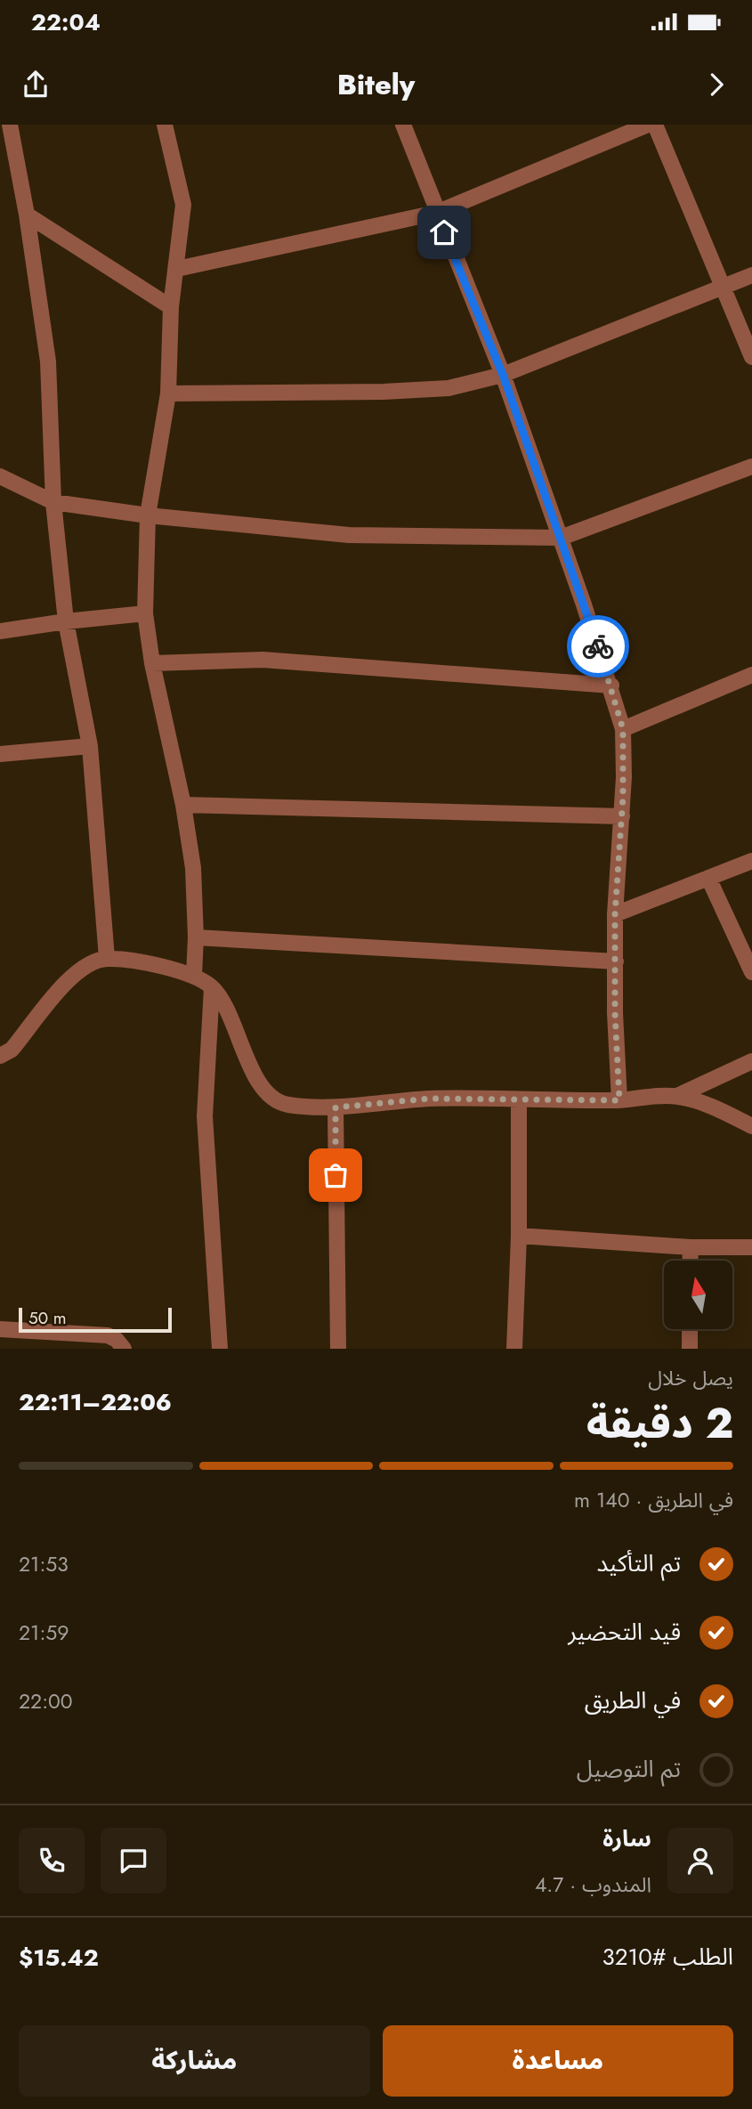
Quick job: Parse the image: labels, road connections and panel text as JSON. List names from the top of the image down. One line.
{"scale_bar":"50 m","north":"top","page":{"status":"22:04","header":"Bitely","scale":"50 m","heading":["2 دقيقة","يصل خلال","22:06–22:11"],"panel":["سارة","المندوب · 4.7","الطلب #3210","$15.42"],"bar":"في الطريق · 140 m","list":[["تم التأكيد","21:53"],["قيد التحضير","21:59"],["في الطريق","22:00"],"تم التوصيل"],"buttons":["مساعدة","مشاركة"]}}
